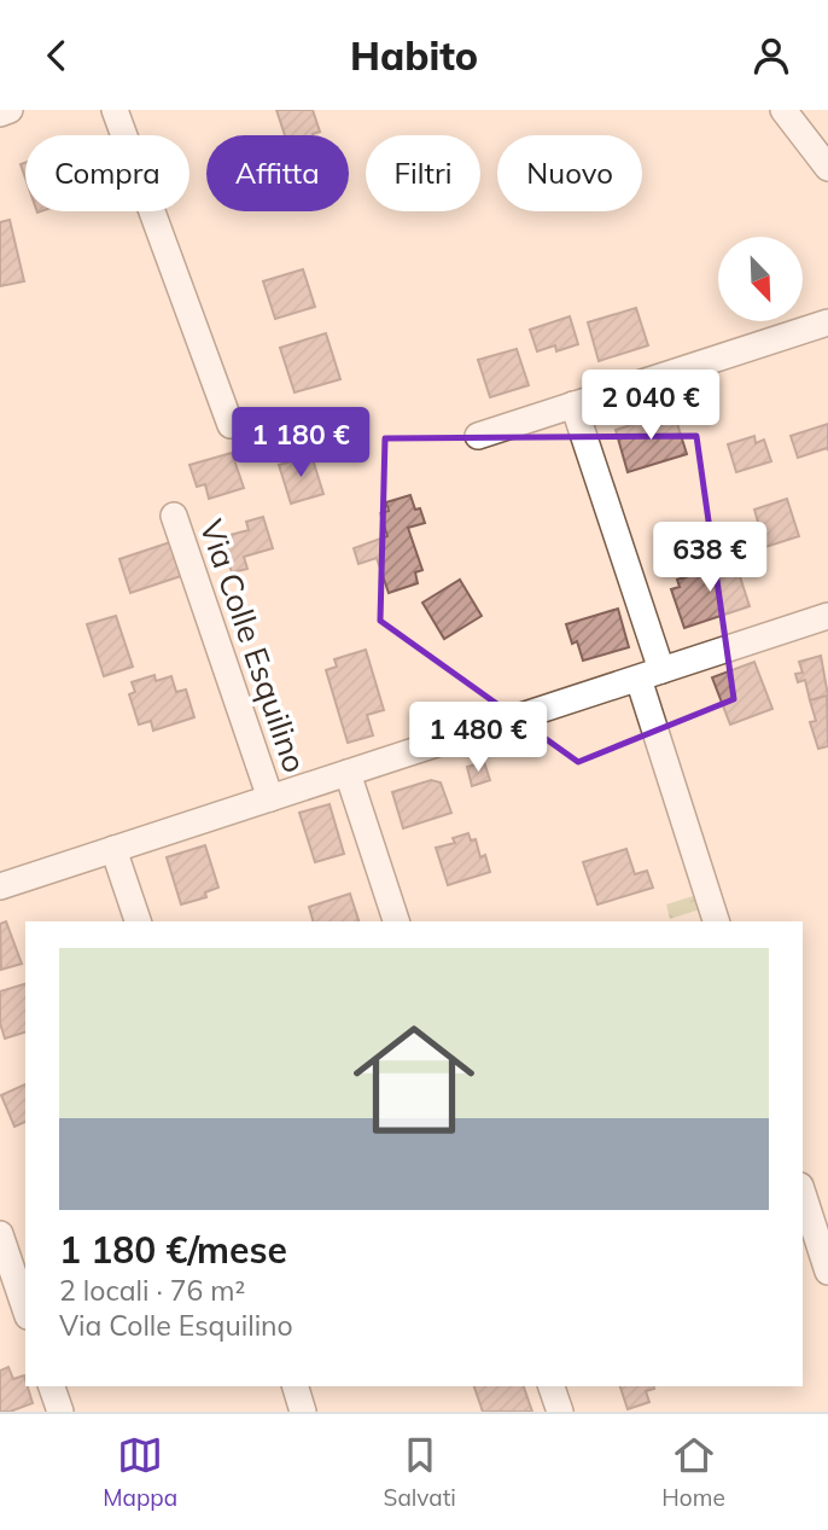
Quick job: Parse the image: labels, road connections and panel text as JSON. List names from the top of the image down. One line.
{"streets":{"street":["Via Colle Esquilino"]},"north":"bottom right","page":{"header":"Habito","chip":["Compra","Affitta","Filtri","Nuovo"],"price":["2 040 €","1 180 €","638 €","1 480 €"],"list":[{"name":"1 180 €/mese","note":"2 locali · 76 m² · Via Colle Esquilino"}],"tabs":["Mappa","Salvati","Home"]}}
